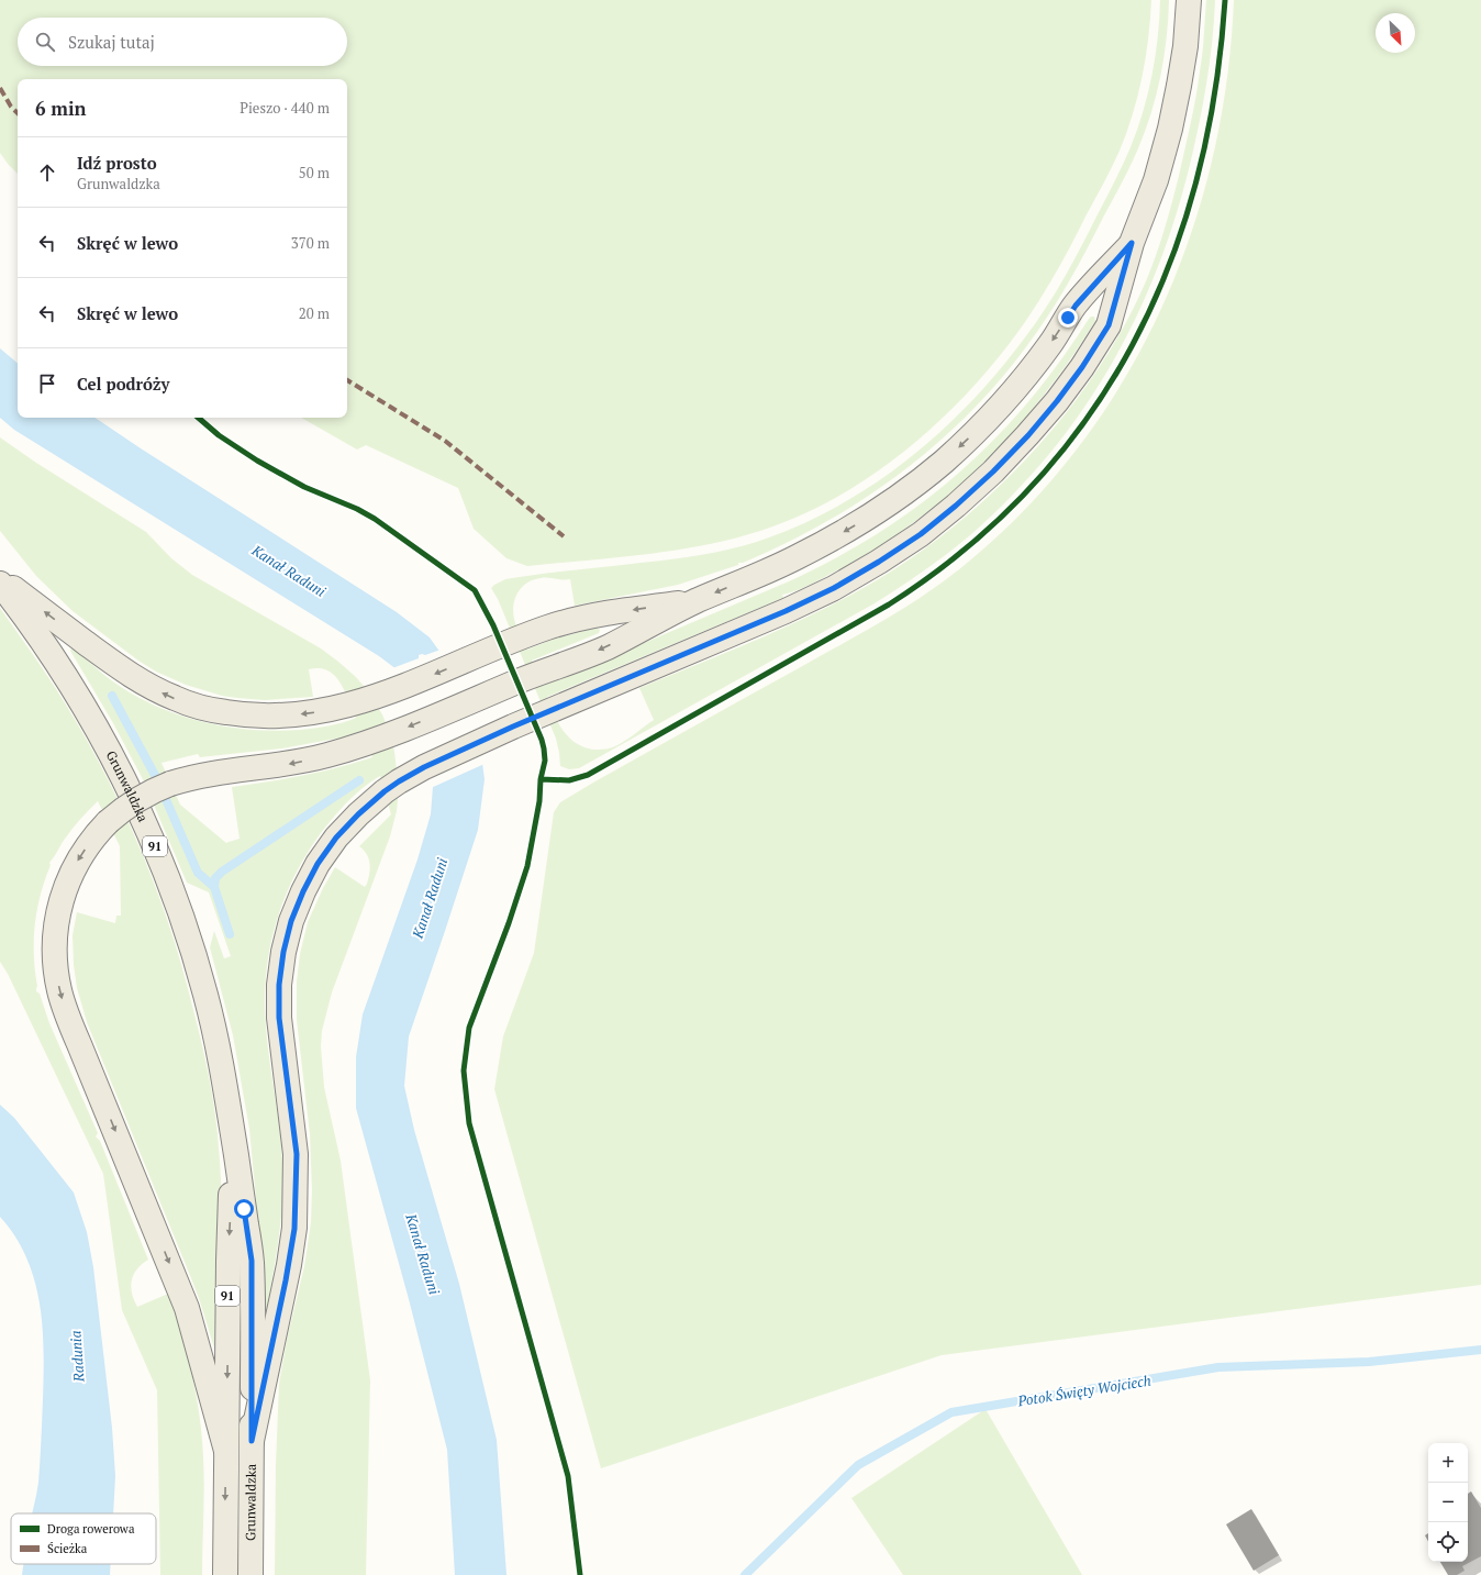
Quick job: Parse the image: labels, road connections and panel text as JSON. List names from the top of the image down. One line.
{"streets":{"main road":["Grunwaldzka","91"]},"water":["Kanał Raduni","Radunia","Potok Święty Wojciech"],"legend":["Droga rowerowa","Ścieżka"],"north":"bottom right","page":{"search":"Szukaj tutaj","heading":["6 min","Pieszo · 440 m"],"list":[["Idź prosto","Grunwaldzka","50 m"],["Skręć w lewo","370 m"],["Skręć w lewo","20 m"],"Cel podróży"],"map_buttons":["+","−"]}}
